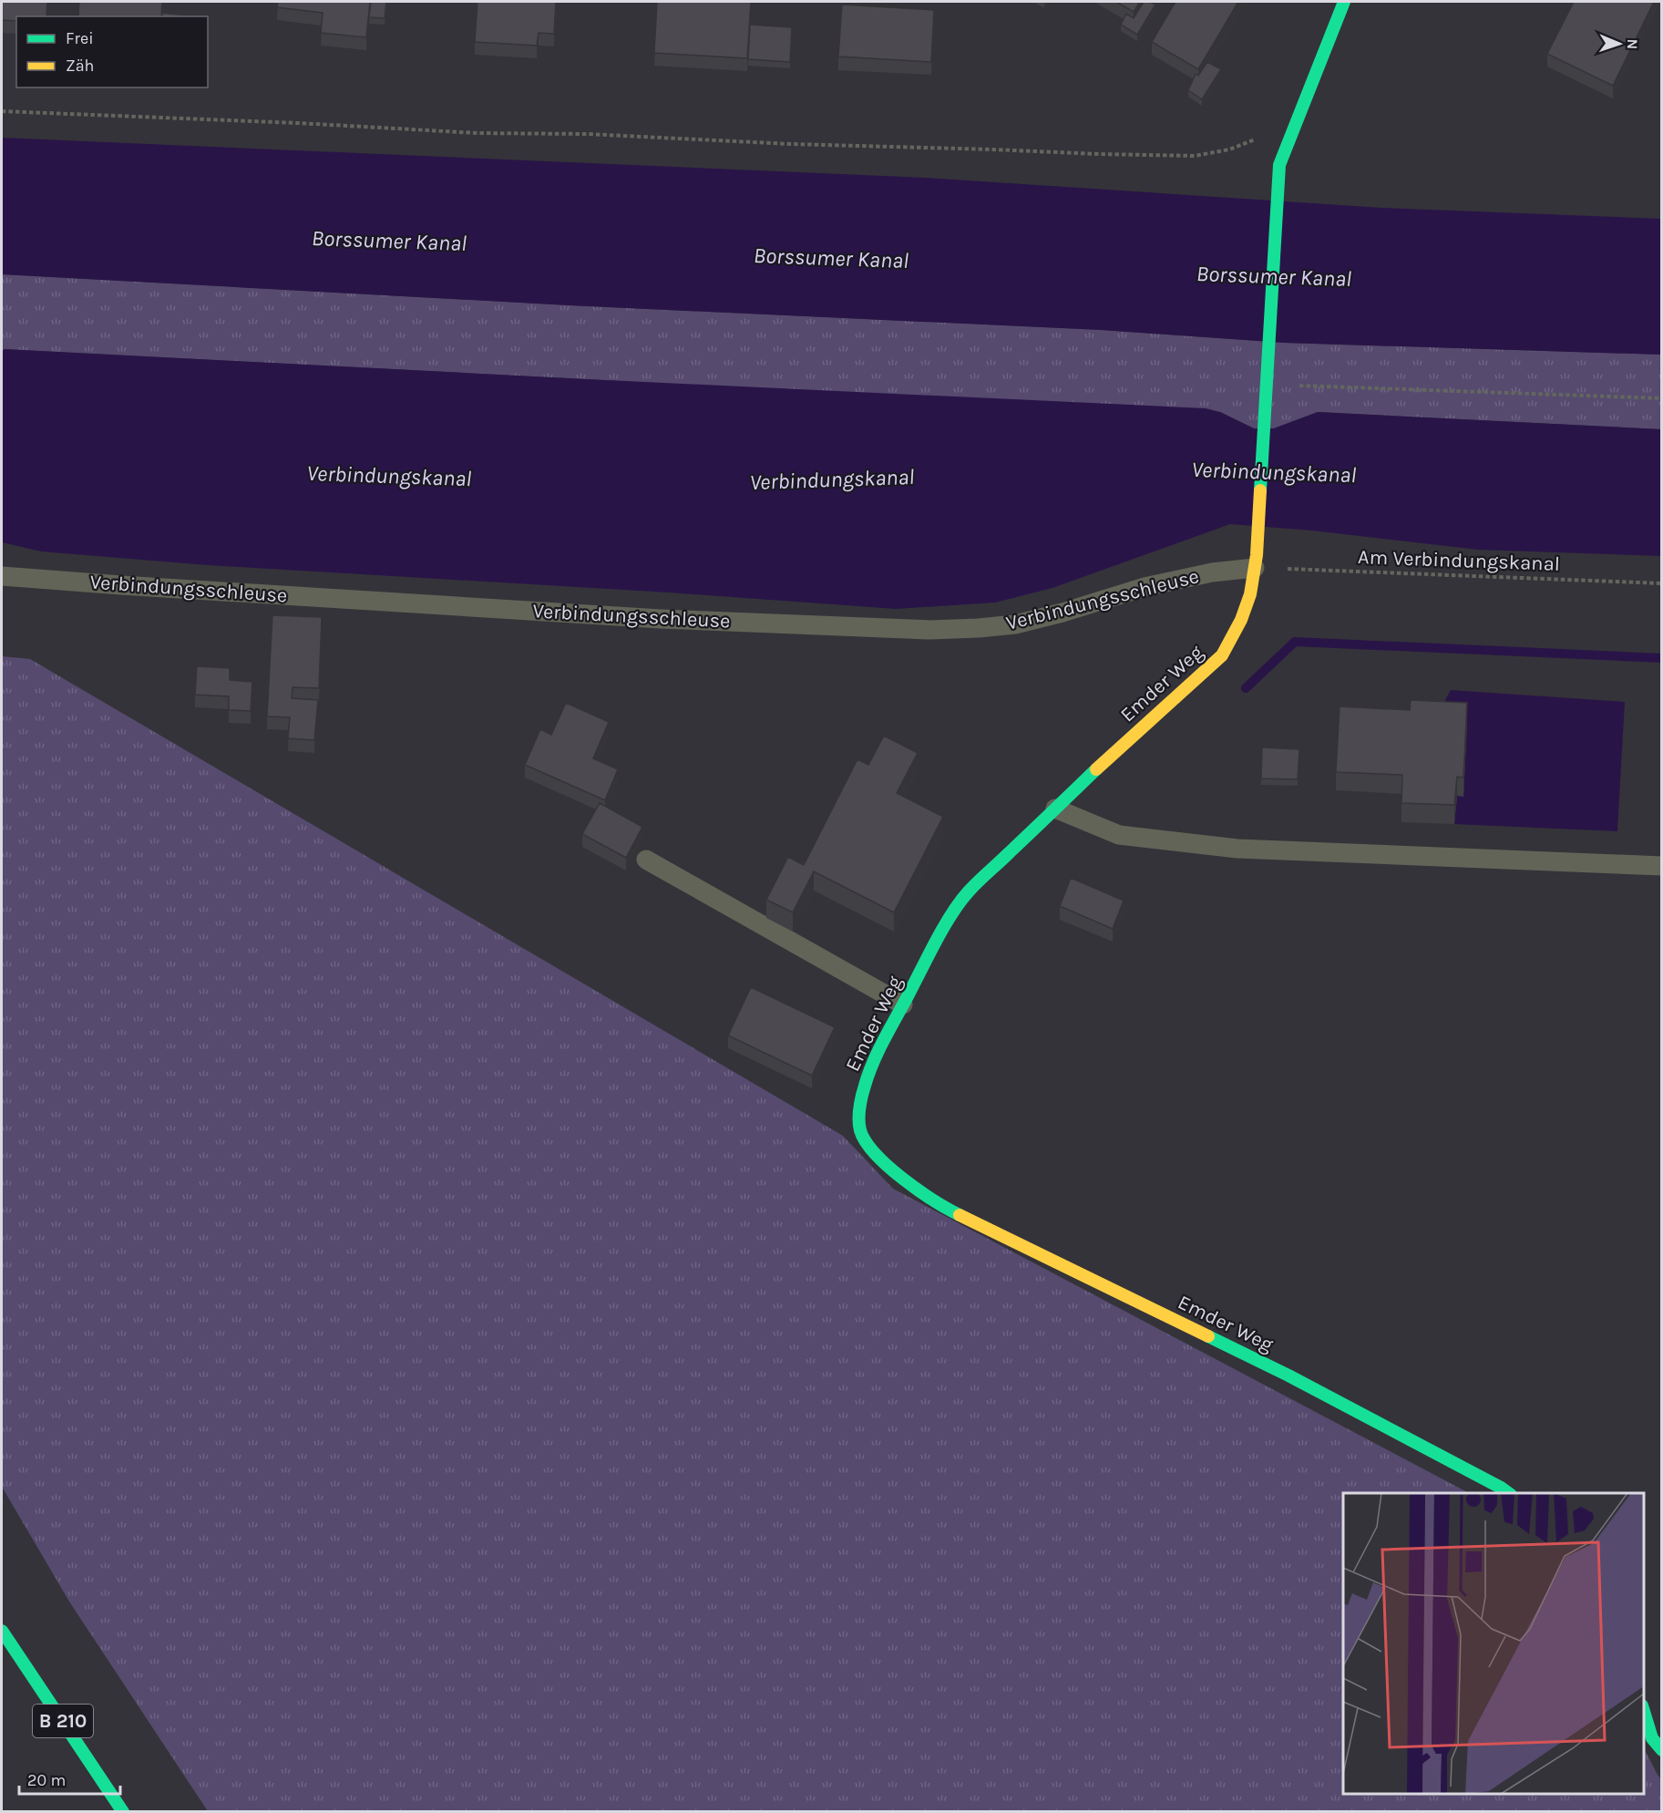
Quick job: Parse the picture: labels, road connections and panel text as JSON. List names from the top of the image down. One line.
{"streets":{"street":["Emder Weg","B 210"],"lane":["Verbindungsschleuse"],"path":["Am Verbindungskanal"]},"crossings":[["Am Verbindungskanal","Verbindungsschleuse"],["Am Verbindungskanal","Emder Weg"],["Verbindungsschleuse","Emder Weg"]],"water":["Borssumer Kanal","Verbindungskanal"],"legend":["Frei","Zäh"],"scale_bar":"20 m","north":"right"}
